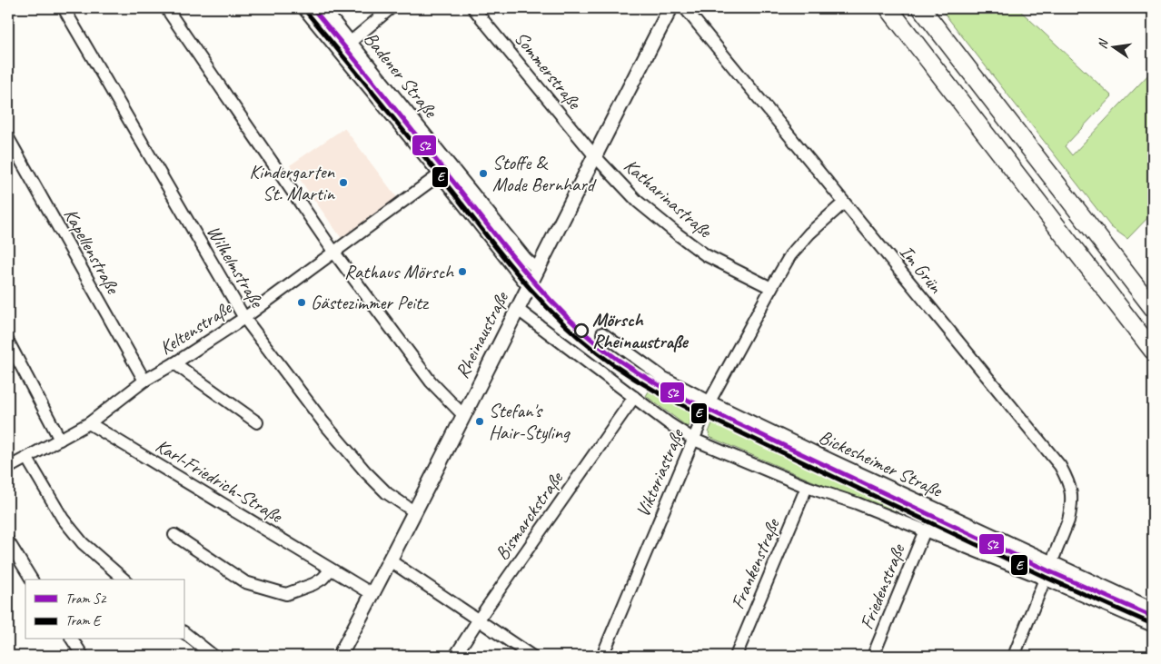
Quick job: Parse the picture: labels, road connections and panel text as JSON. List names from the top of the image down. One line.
{"streets":{"street":["Sommerstraße","Badener Straße","Katharinastraße","Kapellenstraße","Wilhelmstraße","Im Grün","Keltenstraße","Rheinaustraße","Bickesheimer Straße","Viktoriastraße","Karl-Friedrich-Straße","Bismarckstraße","Frankenstraße","Friedenstraße"]},"crossings":[["Sommerstraße","Katharinastraße"],["Sommerstraße","Rheinaustraße"],["Badener Straße","Keltenstraße"],["Badener Straße","Rheinaustraße"],["Katharinastraße","Rheinaustraße"],["Katharinastraße","Viktoriastraße"],["Kapellenstraße","Keltenstraße"],["Wilhelmstraße","Keltenstraße"],["Wilhelmstraße","Rheinaustraße"],["Im Grün","Bickesheimer Straße"],["Im Grün","Viktoriastraße"],["Keltenstraße","Karl-Friedrich-Straße"],["Rheinaustraße","Bickesheimer Straße"],["Rheinaustraße","Karl-Friedrich-Straße"],["Bickesheimer Straße","Viktoriastraße"],["Bickesheimer Straße","Bismarckstraße"],["Bickesheimer Straße","Frankenstraße"],["Bickesheimer Straße","Friedenstraße"]],"places":["Stoffe & Mode Bernhard","Kindergarten St. Martin","Rathaus Mörsch","Gästezimmer Peitz","Mörsch Rheinaustraße","Stefan's Hair-Styling"],"lines":["tram line S2","tram line E"],"legend":["Tram S2","Tram E"],"north":"left"}
